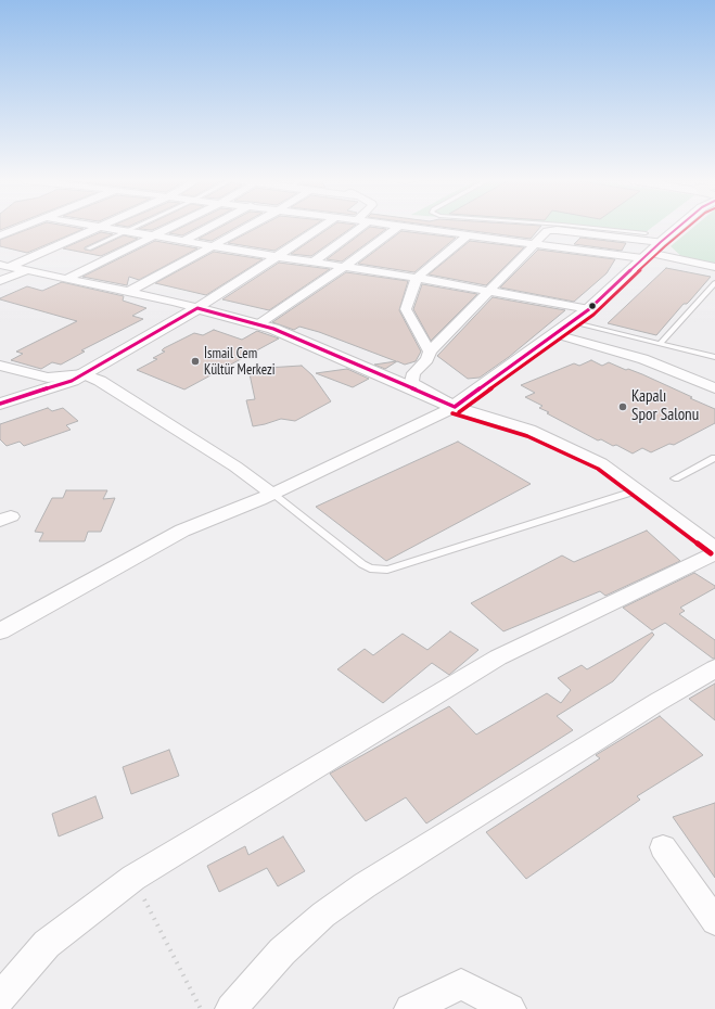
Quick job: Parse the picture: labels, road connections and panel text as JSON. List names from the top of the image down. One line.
{"places":["İsmail Cem Kültür Merkezi","Kapalı Spor Salonu"]}
